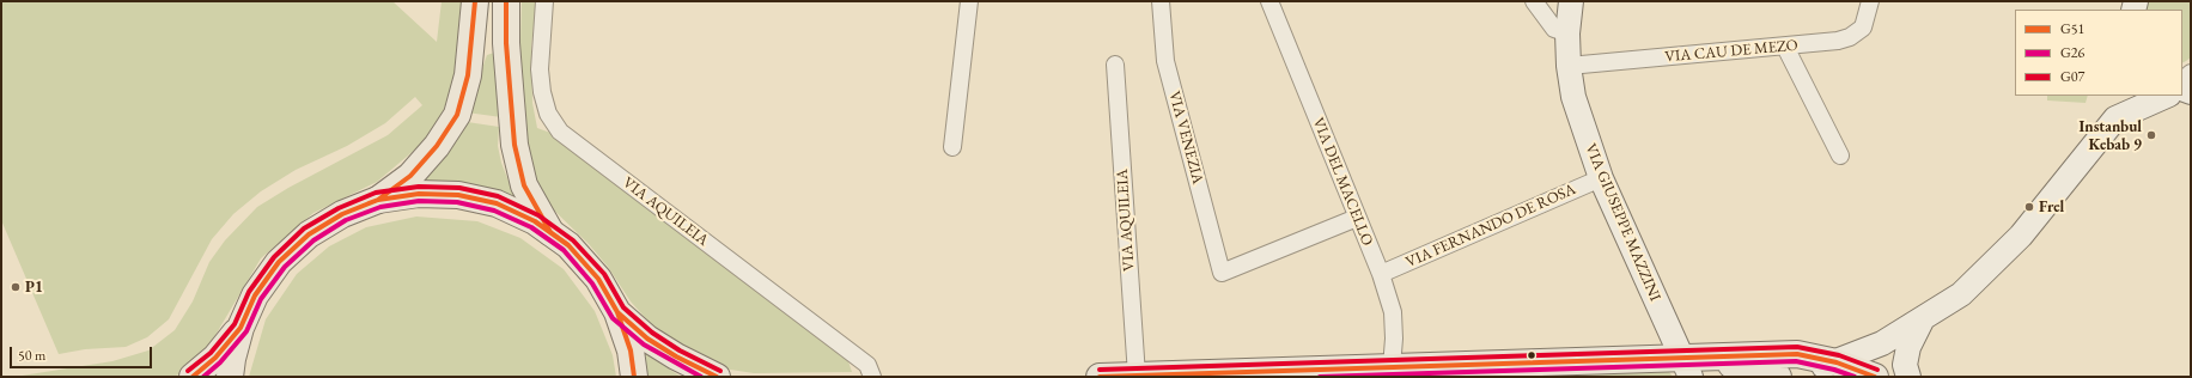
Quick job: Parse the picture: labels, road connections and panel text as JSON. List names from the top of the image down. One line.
{"streets":{"street":["VIA CAU DE MEZO","VIA VENEZIA","VIA DEL MACELLO","VIA AQUILEIA","VIA GIUSEPPE MAZZINI","VIA FERNANDO DE ROSA"]},"crossings":[["VIA CAU DE MEZO","VIA GIUSEPPE MAZZINI"],["VIA VENEZIA","VIA DEL MACELLO"],["VIA DEL MACELLO","VIA FERNANDO DE ROSA"],["VIA GIUSEPPE MAZZINI","VIA FERNANDO DE ROSA"]],"places":["Instanbul Kebab 9","Frel","P1"],"lines":["transit line G51","transit line G07","transit line G26"],"legend":["G51","G26","G07"],"scale_bar":"50 m"}
